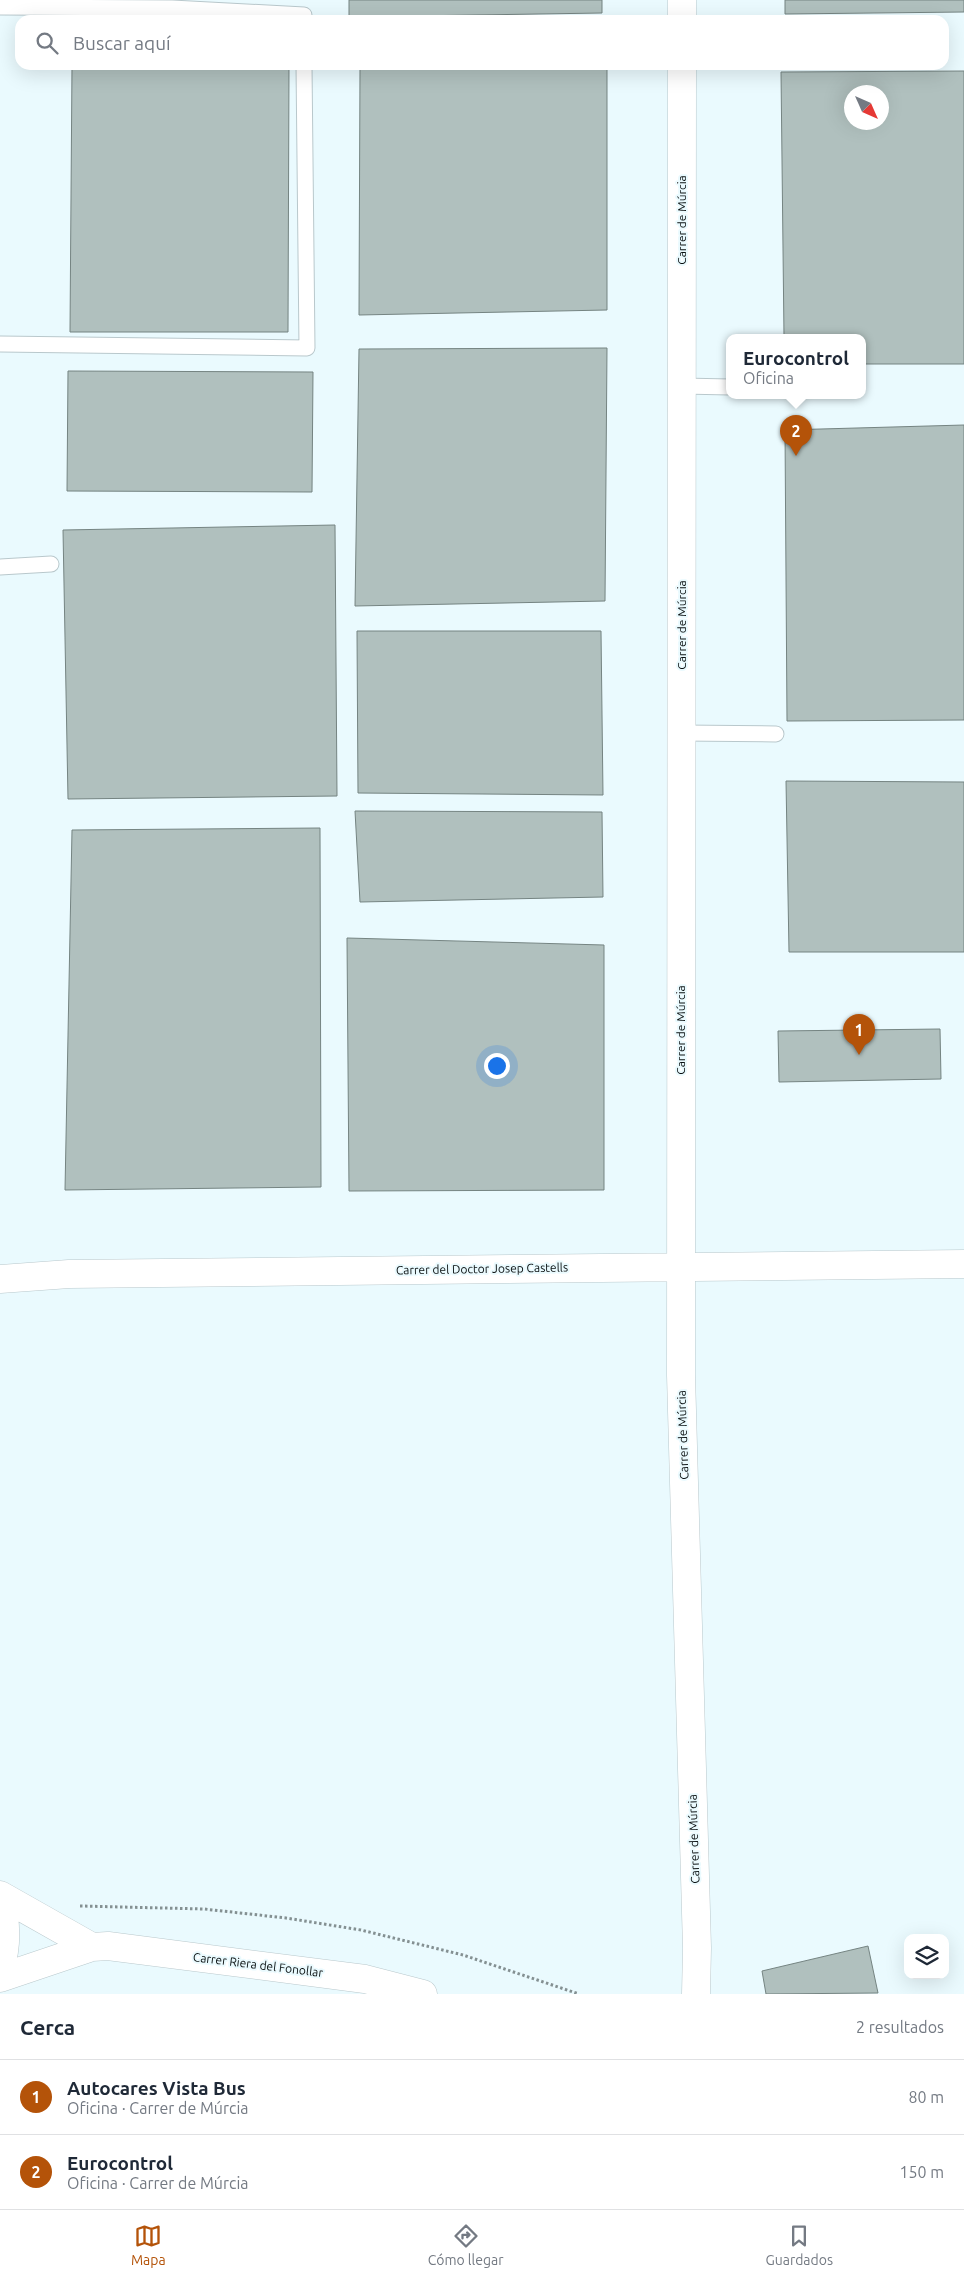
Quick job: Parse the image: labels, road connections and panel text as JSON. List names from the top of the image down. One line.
{"streets":{"street":["Carrer de Múrcia","Carrer del Doctor Josep Castells","Carrer Riera del Fonollar"]},"crossings":[["Carrer de Múrcia","Carrer del Doctor Josep Castells"]],"north":"bottom right","page":{"search":"Buscar aquí","popup":["Eurocontrol","Oficina"],"pins":["2","1"],"heading":["Cerca","2 resultados"],"list":[{"mark":"1","name":"Autocares Vista Bus","note":"Oficina · Carrer de Múrcia","value":"80 m"},{"mark":"2","name":"Eurocontrol","note":"Oficina · Carrer de Múrcia","value":"150 m"}],"nav":["Mapa","Cómo llegar","Guardados"]}}
